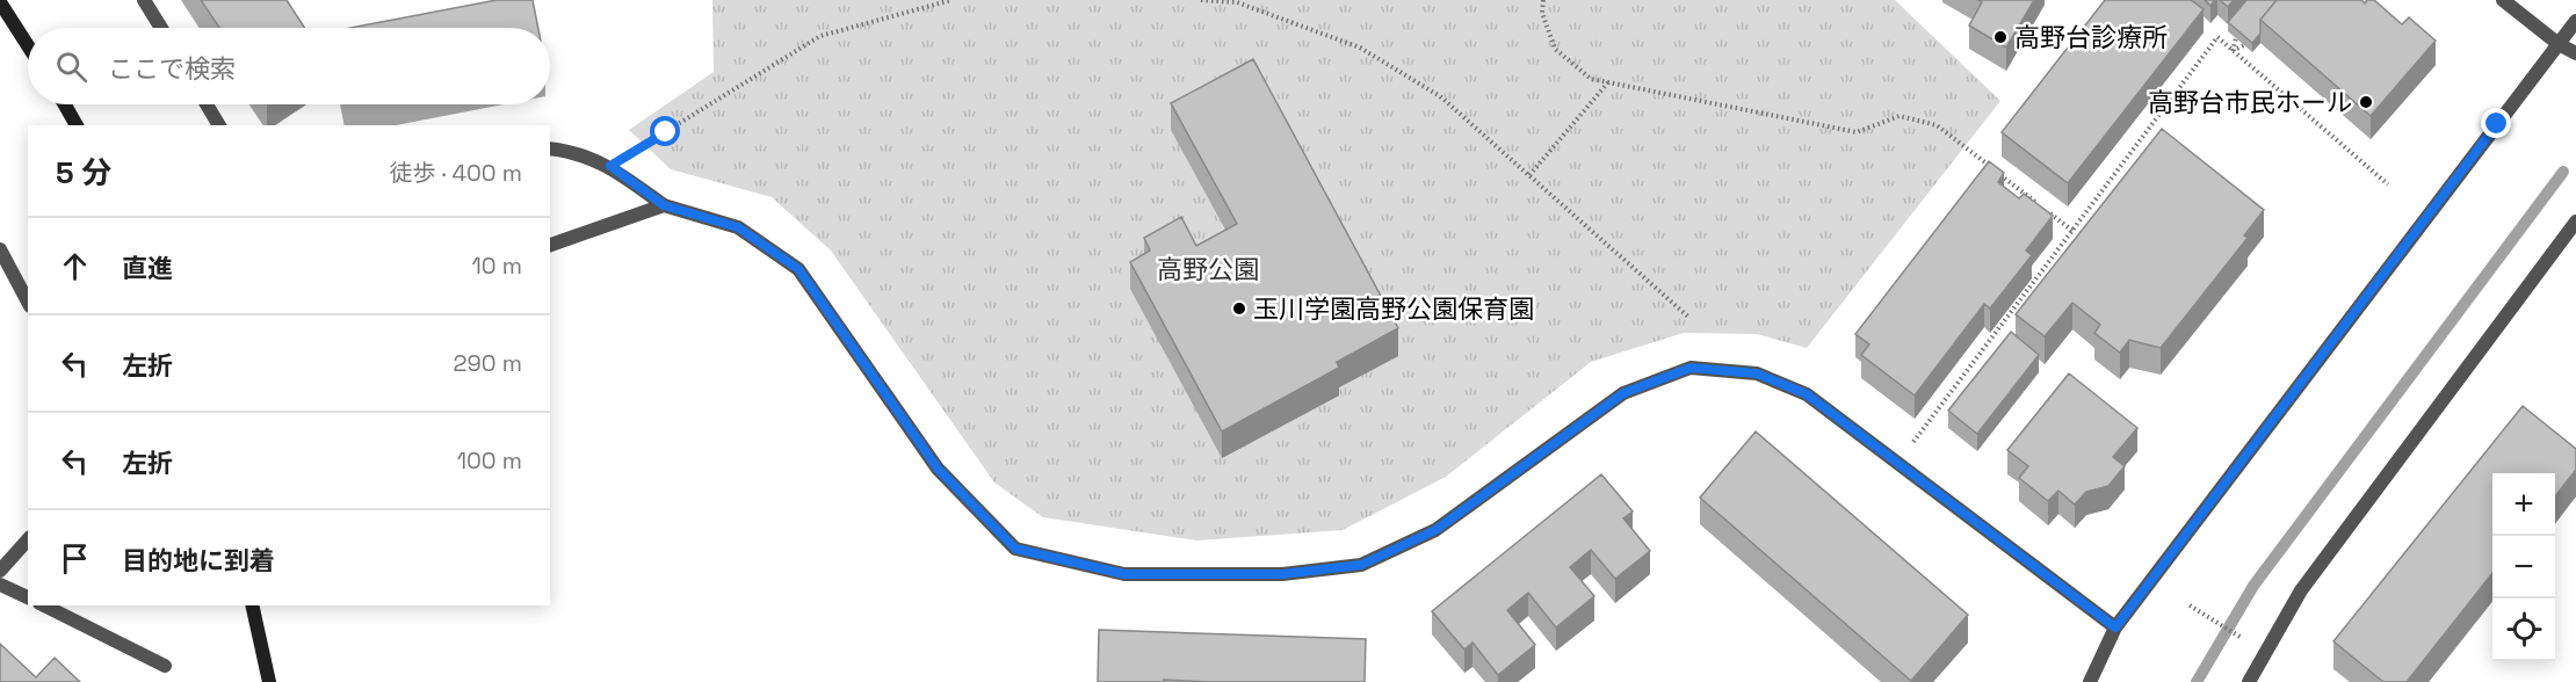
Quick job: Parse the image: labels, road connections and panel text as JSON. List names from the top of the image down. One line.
{"parks":["高野公園"],"places":["高野台診療所","高野台市民ホール","玉川学園高野公園保育園"],"page":{"search":"ここで検索","heading":["5 分","徒歩 · 400 m"],"list":[["直進","10 m"],["左折","290 m"],["左折","100 m"],"目的地に到着"],"map_buttons":["+","−"]}}
